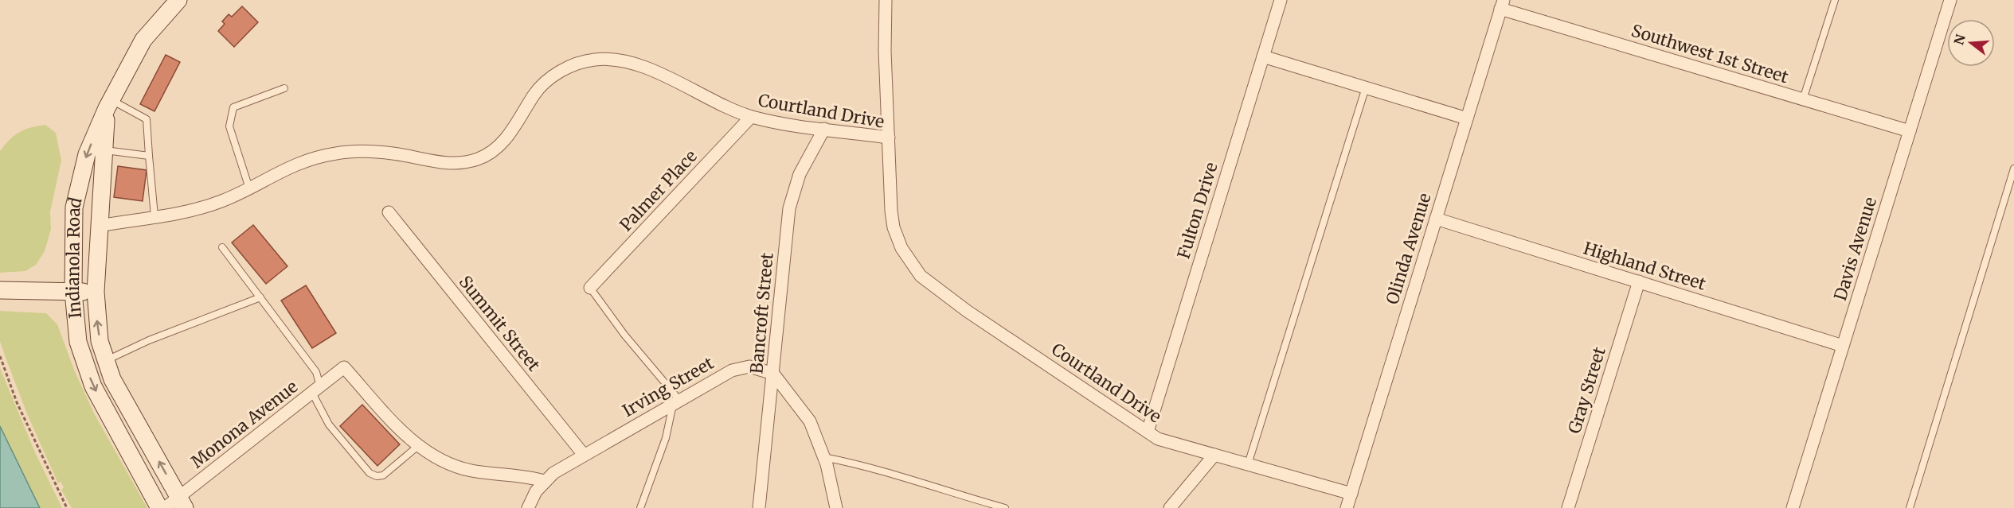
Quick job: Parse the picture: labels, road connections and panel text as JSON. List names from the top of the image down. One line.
{"streets":{"main road":["Indianola Road"],"street":["Southwest 1st Street","Courtland Drive","Palmer Place","Fulton Drive","Olinda Avenue","Davis Avenue","Highland Street","Bancroft Street","Summit Street","Irving Street","Gray Street","Monona Avenue"]},"crossings":[["Southwest 1st Street","Olinda Avenue"],["Southwest 1st Street","Davis Avenue"],["Courtland Drive","Palmer Place"],["Courtland Drive","Fulton Drive"],["Courtland Drive","Olinda Avenue"],["Courtland Drive","Indianola Road"],["Courtland Drive","Bancroft Street"],["Olinda Avenue","Highland Street"],["Davis Avenue","Highland Street"],["Indianola Road","Monona Avenue"],["Highland Street","Gray Street"],["Bancroft Street","Irving Street"],["Summit Street","Irving Street"]],"north":"left"}
